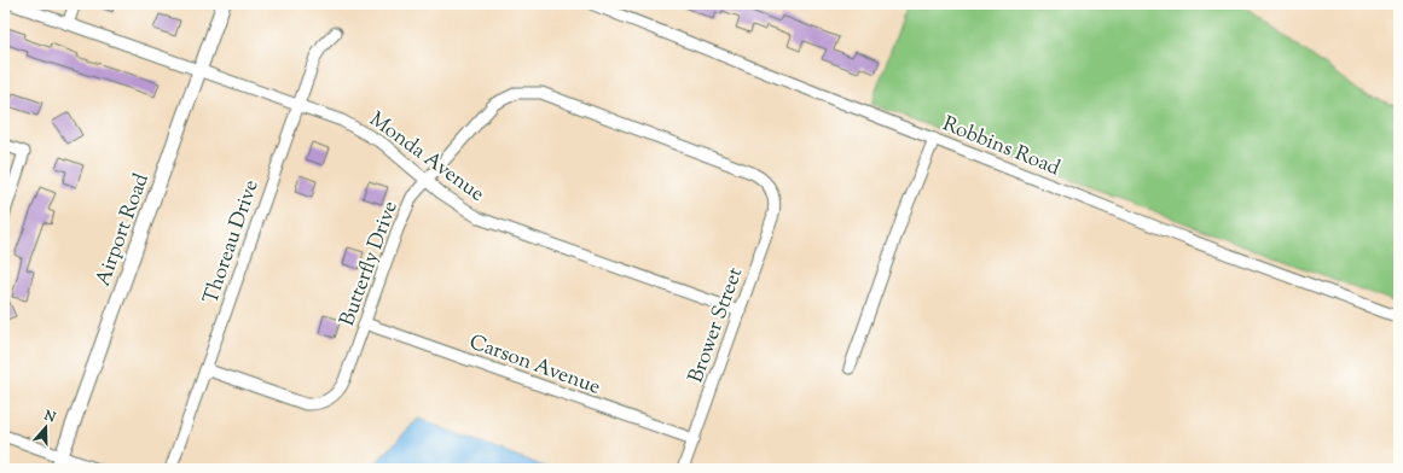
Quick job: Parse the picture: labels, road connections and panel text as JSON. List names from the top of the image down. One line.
{"streets":{"main road":["Airport Road"],"street":["Robbins Road","Monda Avenue","Thoreau Drive","Butterfly Drive","Brower Street","Carson Avenue"]},"crossings":[["Monda Avenue","Airport Road"],["Monda Avenue","Thoreau Drive"],["Monda Avenue","Butterfly Drive"],["Monda Avenue","Brower Street"],["Thoreau Drive","Butterfly Drive"],["Butterfly Drive","Brower Street"],["Butterfly Drive","Carson Avenue"],["Brower Street","Carson Avenue"]],"north":"top"}
